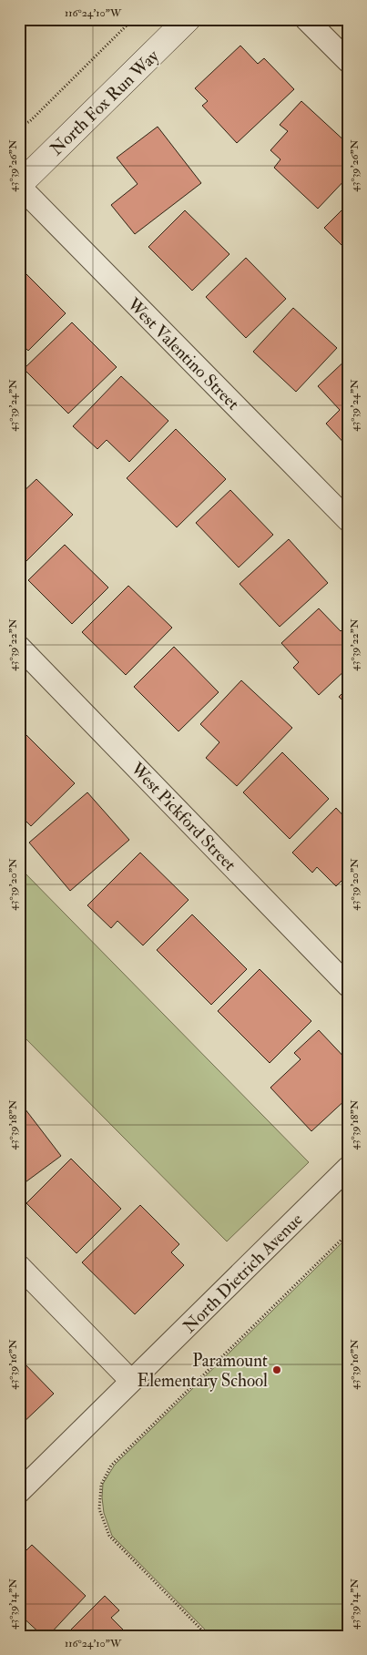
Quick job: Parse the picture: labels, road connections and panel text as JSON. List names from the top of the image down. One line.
{"streets":{"street":["North Fox Run Way","West Valentino Street","West Pickford Street","North Dietrich Avenue"]},"crossings":[["North Fox Run Way","West Valentino Street"]],"places":["Paramount Elementary School"],"coordinates":["116°24'10\"W","43°39'26\"N","43°39'24\"N","43°39'22\"N","43°39'20\"N","43°39'18\"N","43°39'16\"N","43°39'14\"N"]}
